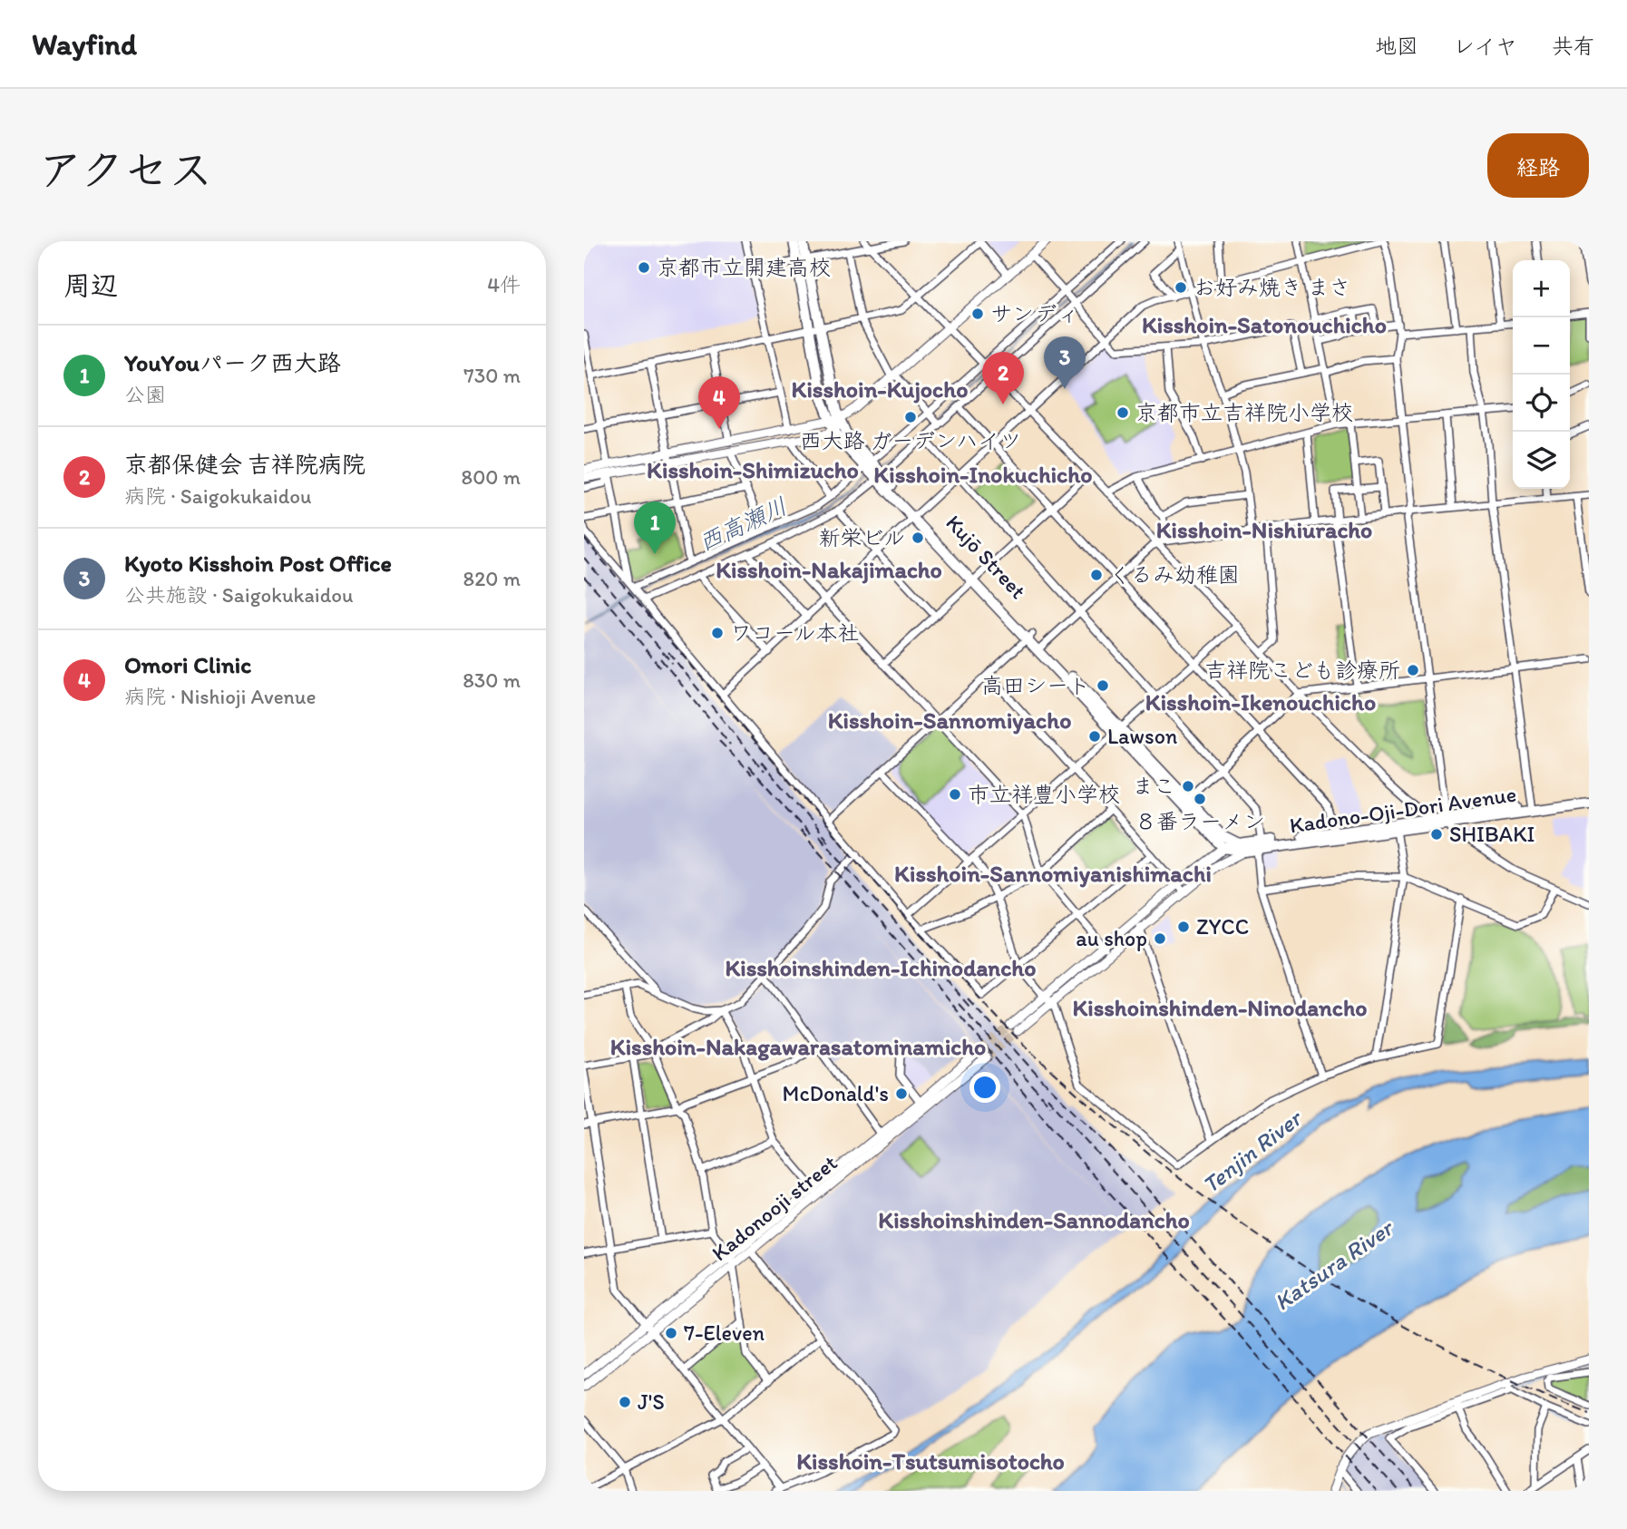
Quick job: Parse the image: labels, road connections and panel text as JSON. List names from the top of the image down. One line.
{"streets":{"highway":["Kujō Street","Kadono-Oji-Dori Avenue"],"main road":["Kadonooji street"]},"crossings":[["Kujō Street","Kadono-Oji-Dori Avenue"]],"districts":["Kisshoin-Satonouchicho","Kisshoin-Kujocho","Kisshoin-Shimizucho","Kisshoin-Inokuchicho","Kisshoin-Nishiuracho","Kisshoin-Nakajimacho","Kisshoin-Ikenouchicho","Kisshoin-Sannomiyacho","Kisshoin-Sannomiyanishimachi","Kisshoinshinden-Ichinodancho","Kisshoinshinden-Ninodancho","Kisshoin-Nakagawarasatominamicho","Kisshoinshinden-Sannodancho","Kisshoin-Tsutsumisotocho"],"water":["西高瀬川","Tenjin River","Katsura River"],"places":["京都市立開建高校","お好み焼き まさ","サンディ","京都市立吉祥院小学校","西大路 ガーデンハイツ","新栄ビル","くるみ幼稚園","ワコール本社","吉祥院こども診療所","高田シート","Lawson","まこ","市立祥豊小学校","８番ラーメン","SHIBAKI","ZYCC","au shop","McDonald's","7-Eleven","J'S"],"page":{"header":"Wayfind","nav":["地図","レイヤ","共有"],"title":"アクセス","buttons":"経路","heading":["周辺","4件"],"map_buttons":["+","−"],"list":[{"mark":"1","name":"YouYouパーク西大路","note":"公園","value":"730 m"},{"mark":"2","name":"京都保健会 吉祥院病院","note":"病院 · Saigokukaidou","value":"800 m"},{"mark":"3","name":"Kyoto Kisshoin Post Office","note":"公共施設 · Saigokukaidou","value":"820 m"},{"mark":"4","name":"Omori Clinic","note":"病院 · Nishioji Avenue","value":"830 m"}],"pins":["3","2","4","1"]}}
